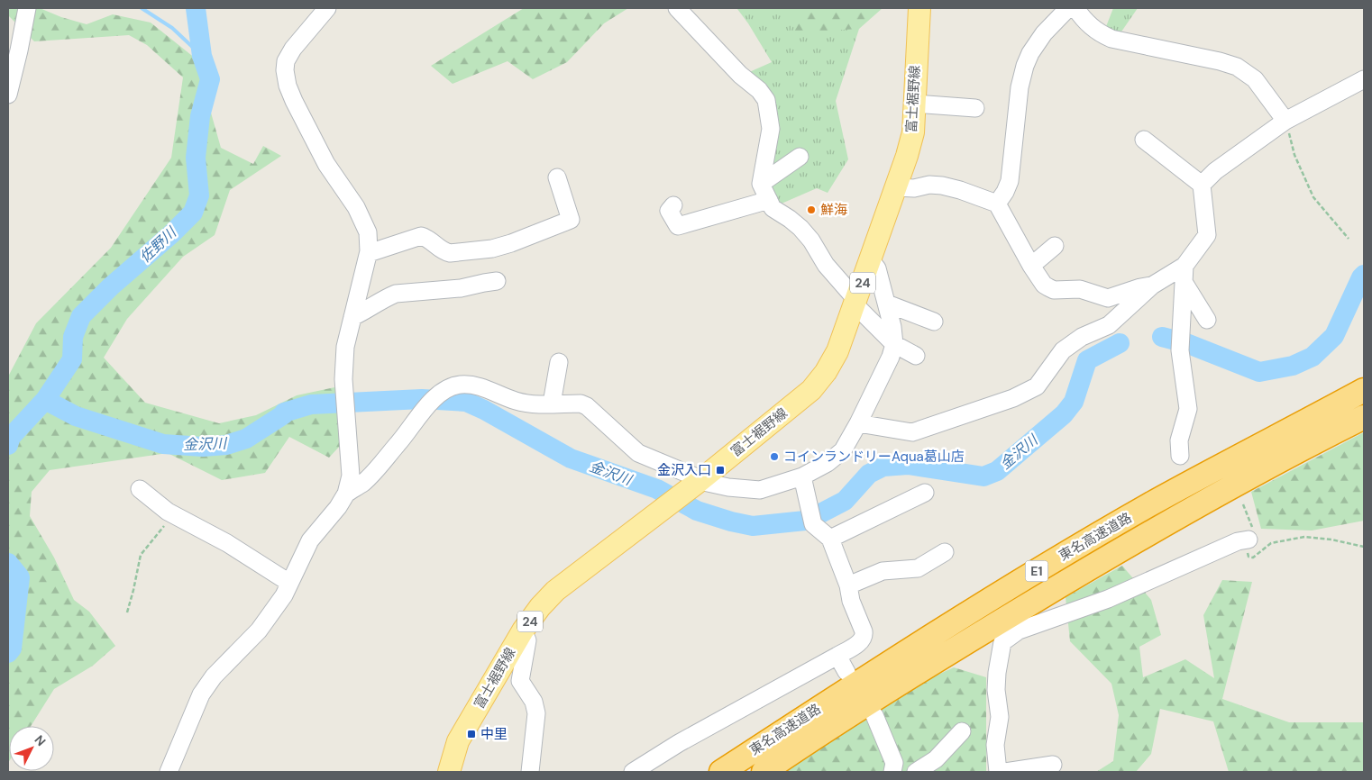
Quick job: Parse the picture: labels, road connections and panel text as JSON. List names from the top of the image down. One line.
{"streets":{"highway":["東名高速道路","E1"],"main road":["富士裾野線","24"]},"water":["佐野川","金沢川"],"places":{"other":["鮮海","コインランドリーAqua葛山店"],"transit":["金沢入口","中里"]},"north":"top right"}
